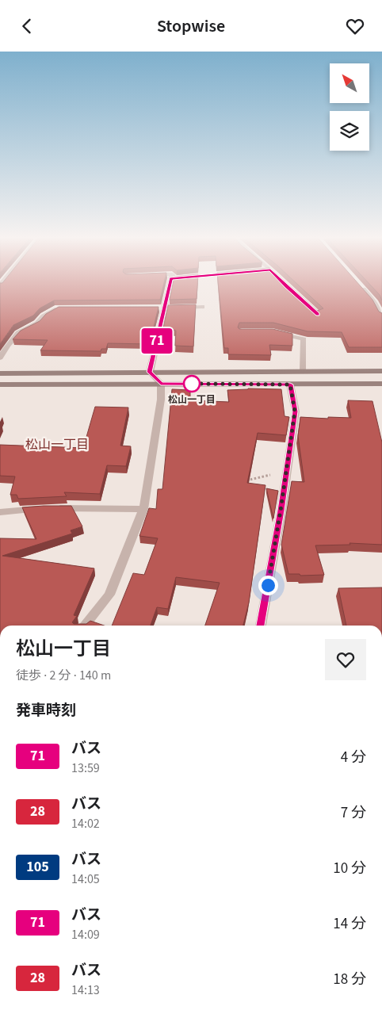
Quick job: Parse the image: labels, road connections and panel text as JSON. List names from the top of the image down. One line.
{"districts":["松山一丁目"],"places":["松山一丁目"],"lines":["bus line 71"],"north":"top left","page":{"header":"Stopwise","on_map":"71","heading":[["松山一丁目","徒歩 · 2 分 · 140 m"],"発車時刻"],"list":[{"mark":"71","name":"バス","note":"13:59","value":"4 分"},{"mark":"28","name":"バス","note":"14:02","value":"7 分"},{"mark":"105","name":"バス","note":"14:05","value":"10 分"},{"mark":"71","name":"バス","note":"14:09","value":"14 分"},{"mark":"28","name":"バス","note":"14:13","value":"18 分"}]}}
